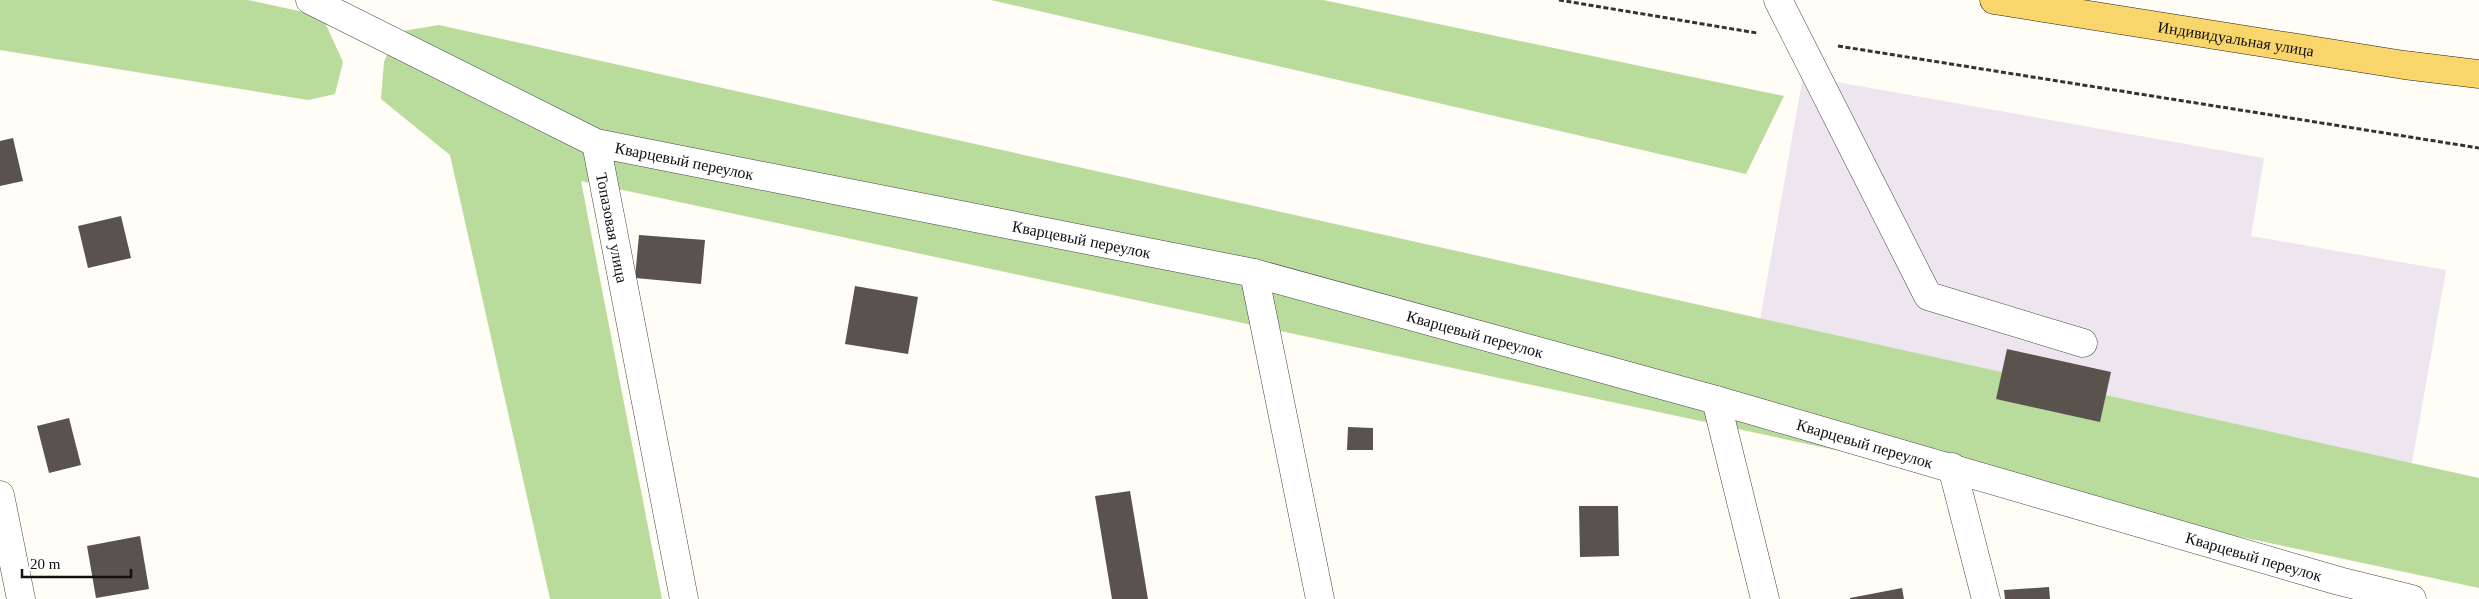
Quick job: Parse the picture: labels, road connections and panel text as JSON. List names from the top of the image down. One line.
{"streets":{"main road":["Индивидуальная улица"],"street":["Кварцевый переулок","Топазовая улица"]},"crossings":[["Кварцевый переулок","Топазовая улица"]],"scale_bar":"20 m"}
